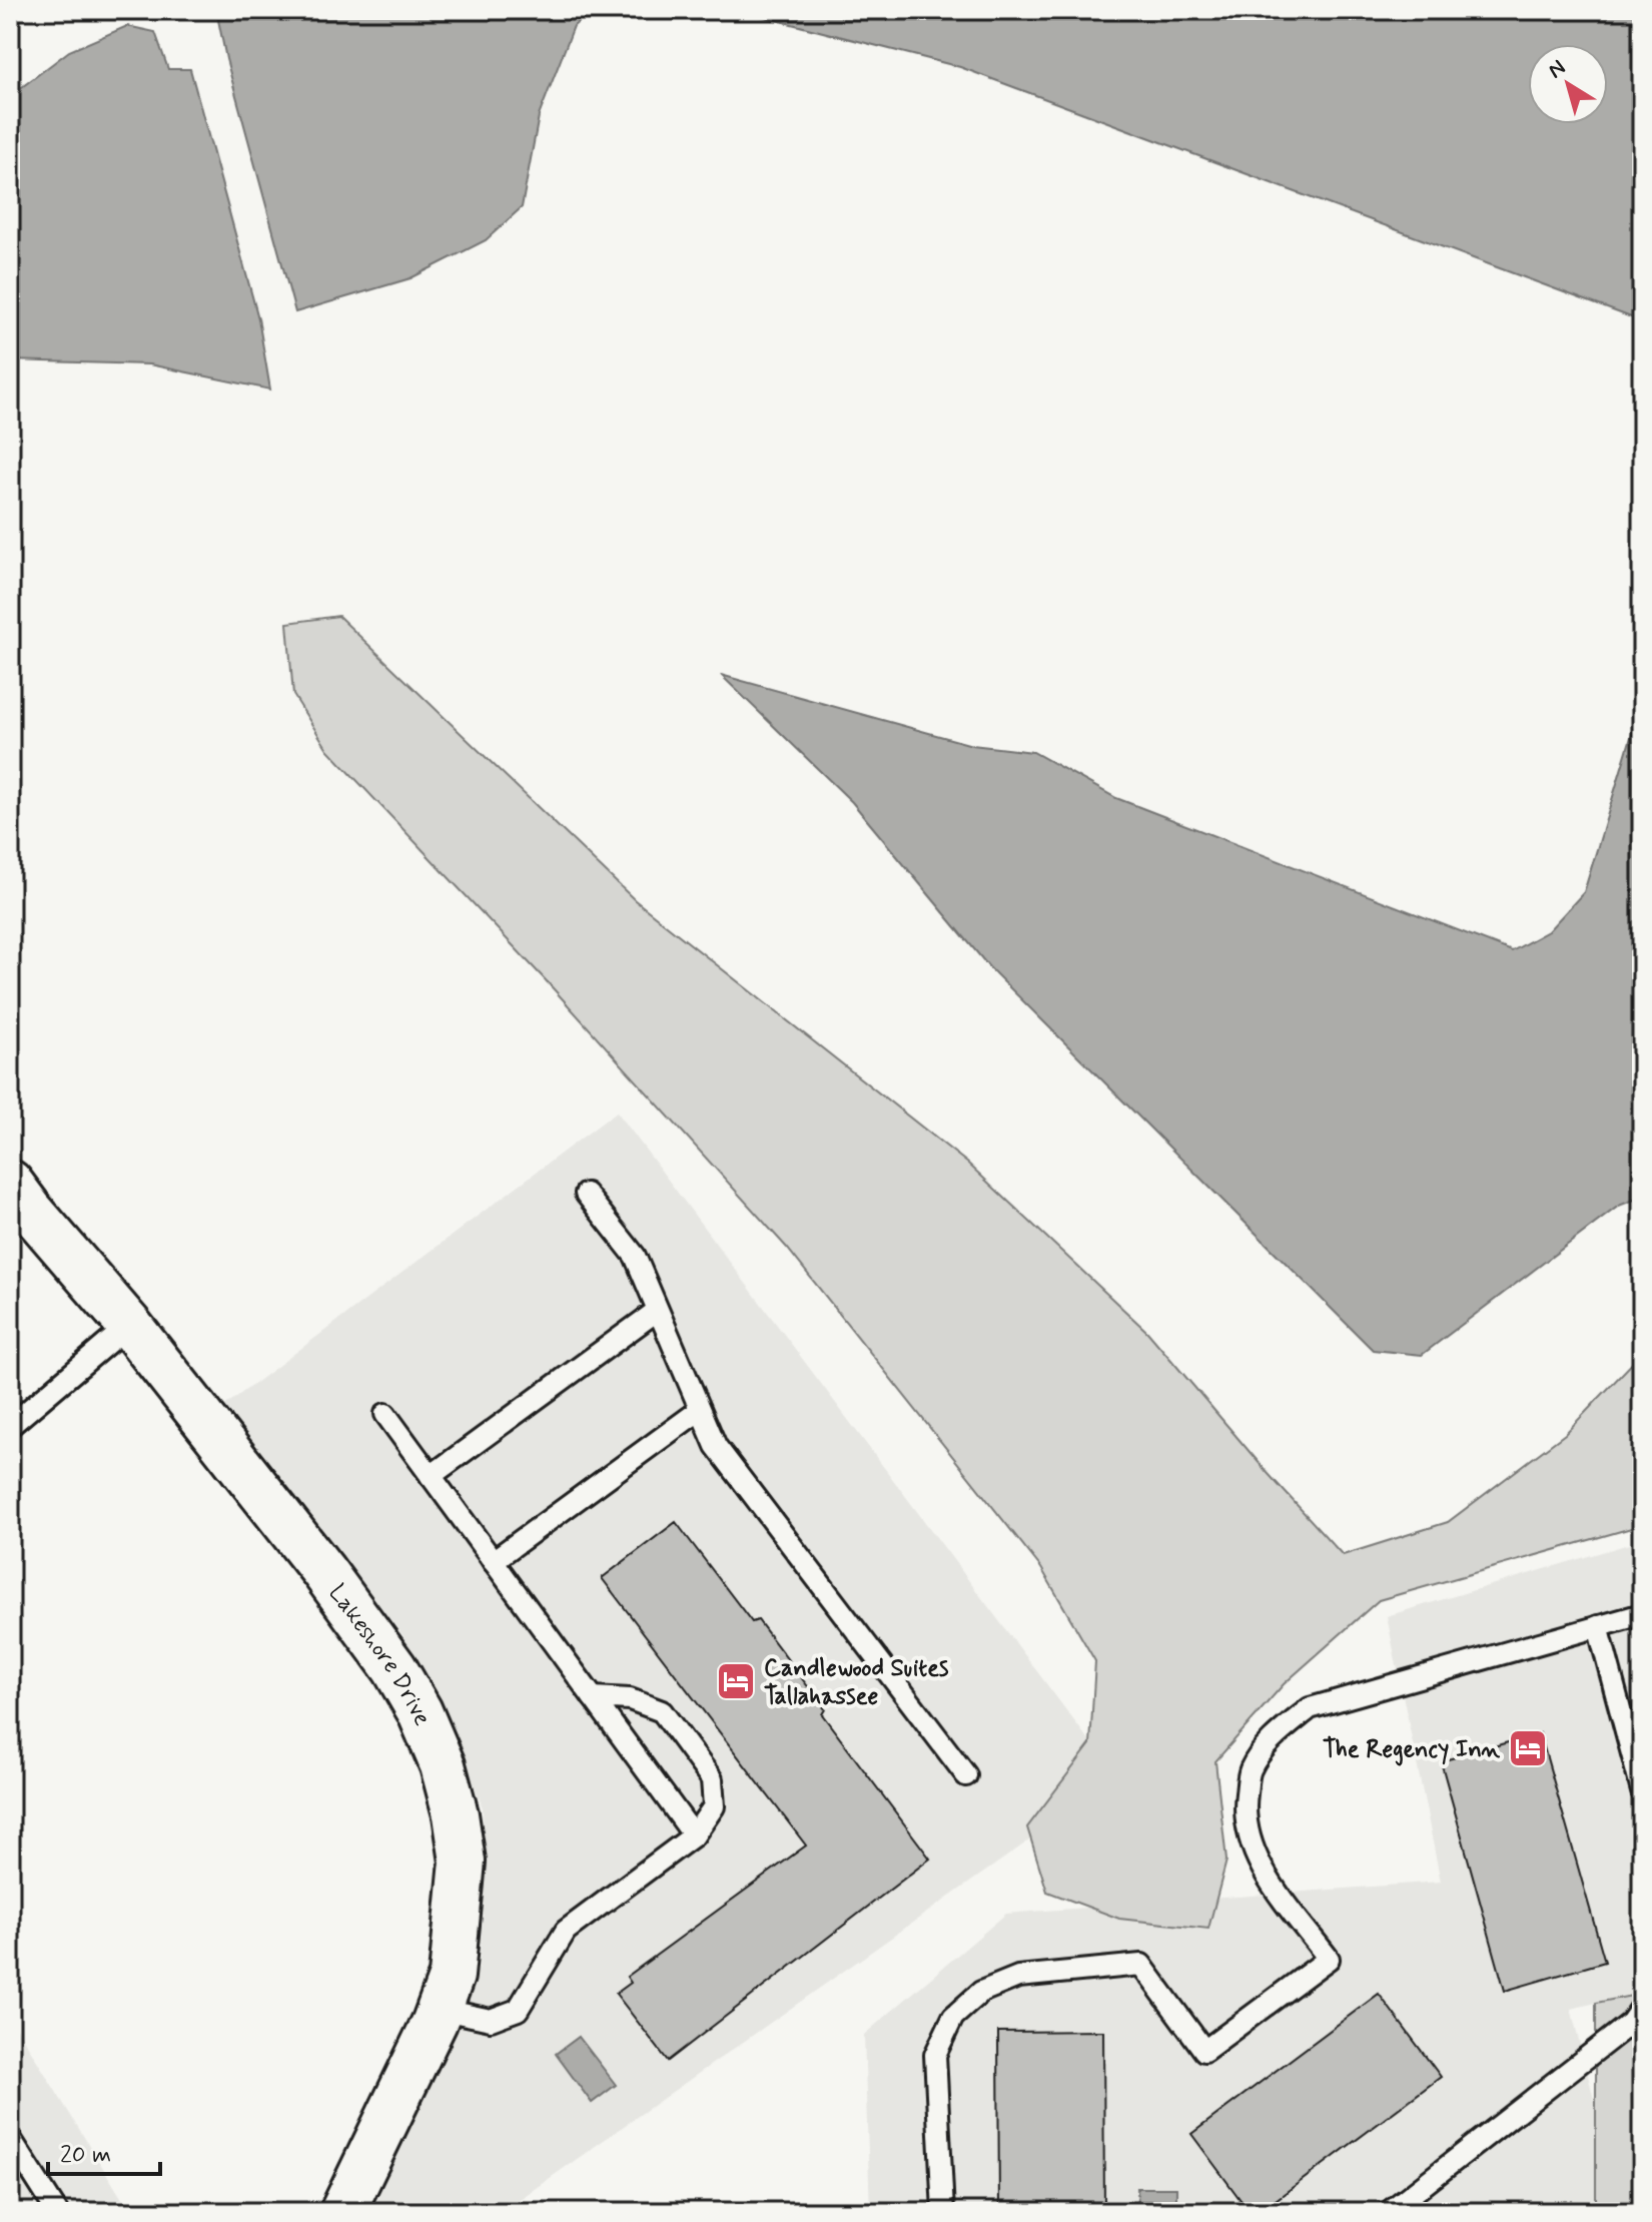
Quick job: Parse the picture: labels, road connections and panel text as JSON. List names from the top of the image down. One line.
{"streets":{"street":["Lakeshore Drive"]},"places":{"hotel":["Candlewood Suites Tallahassee","The Regency Inn"]},"scale_bar":"20 m","north":"top left"}
